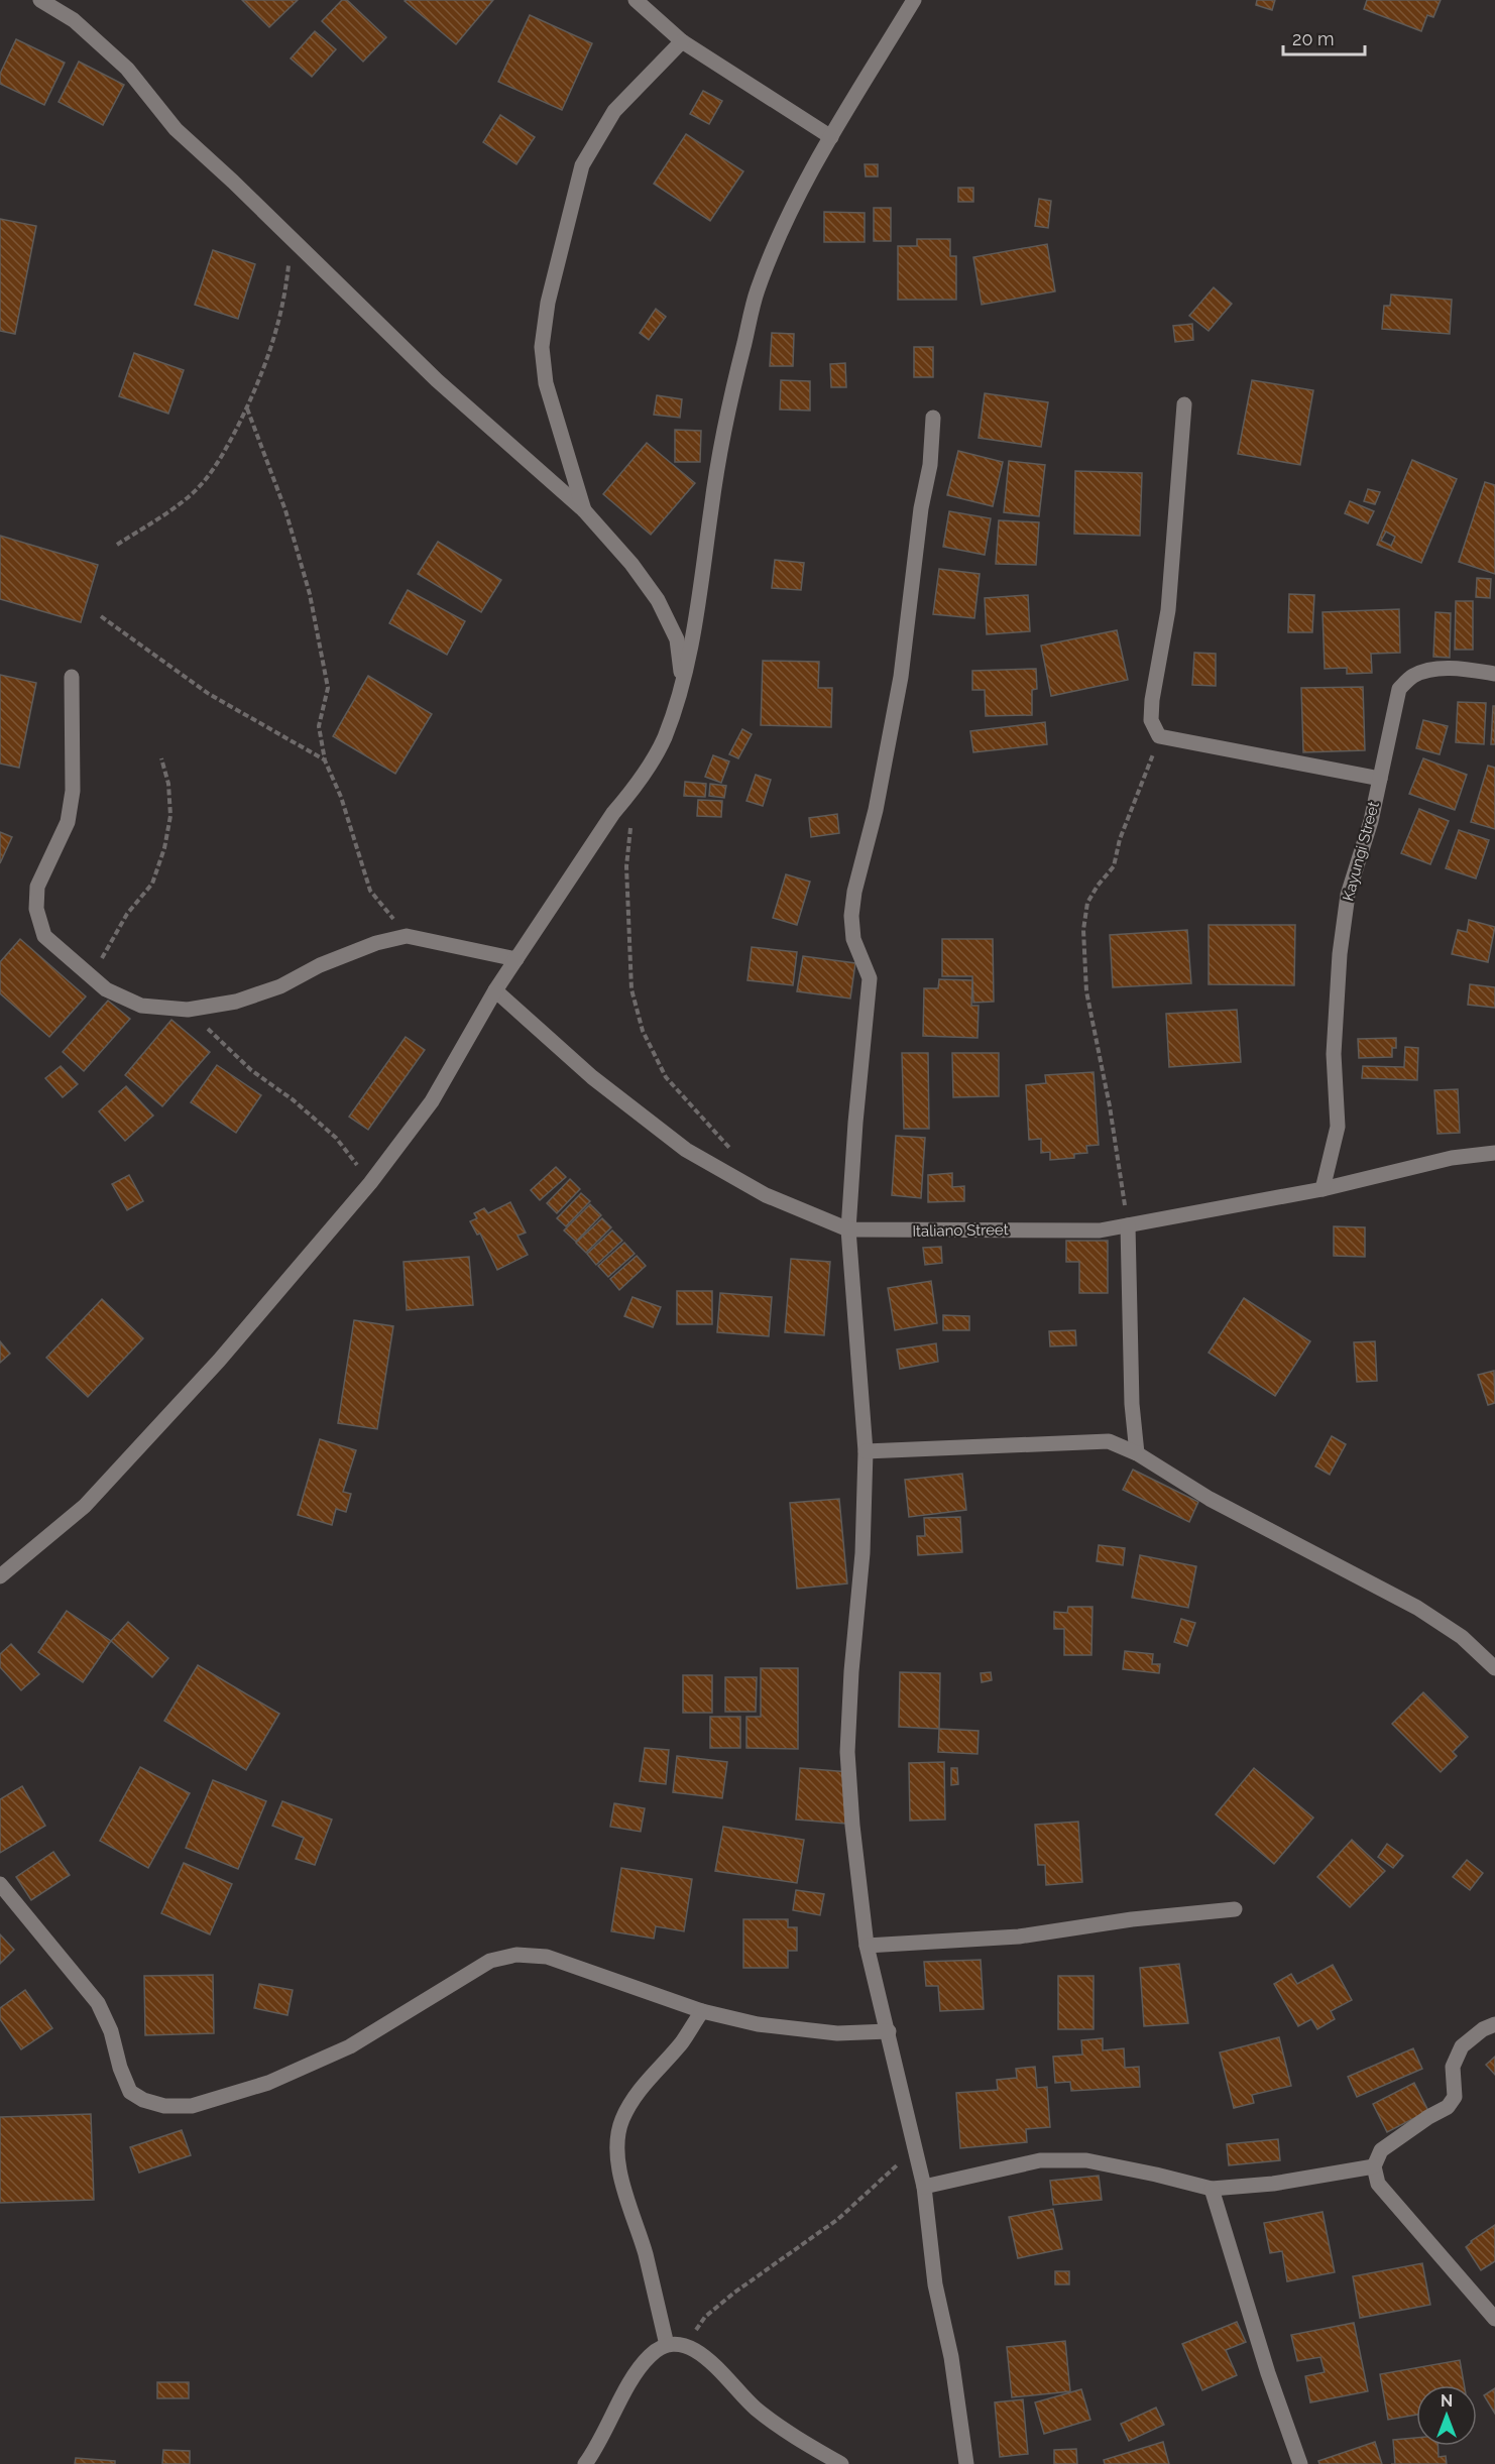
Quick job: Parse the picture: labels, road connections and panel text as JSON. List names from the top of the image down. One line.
{"streets":{"street":["Kayungi Street","Italiano Street"]},"crossings":[["Kayungi Street","Italiano Street"]],"scale_bar":"20 m","north":"top"}
